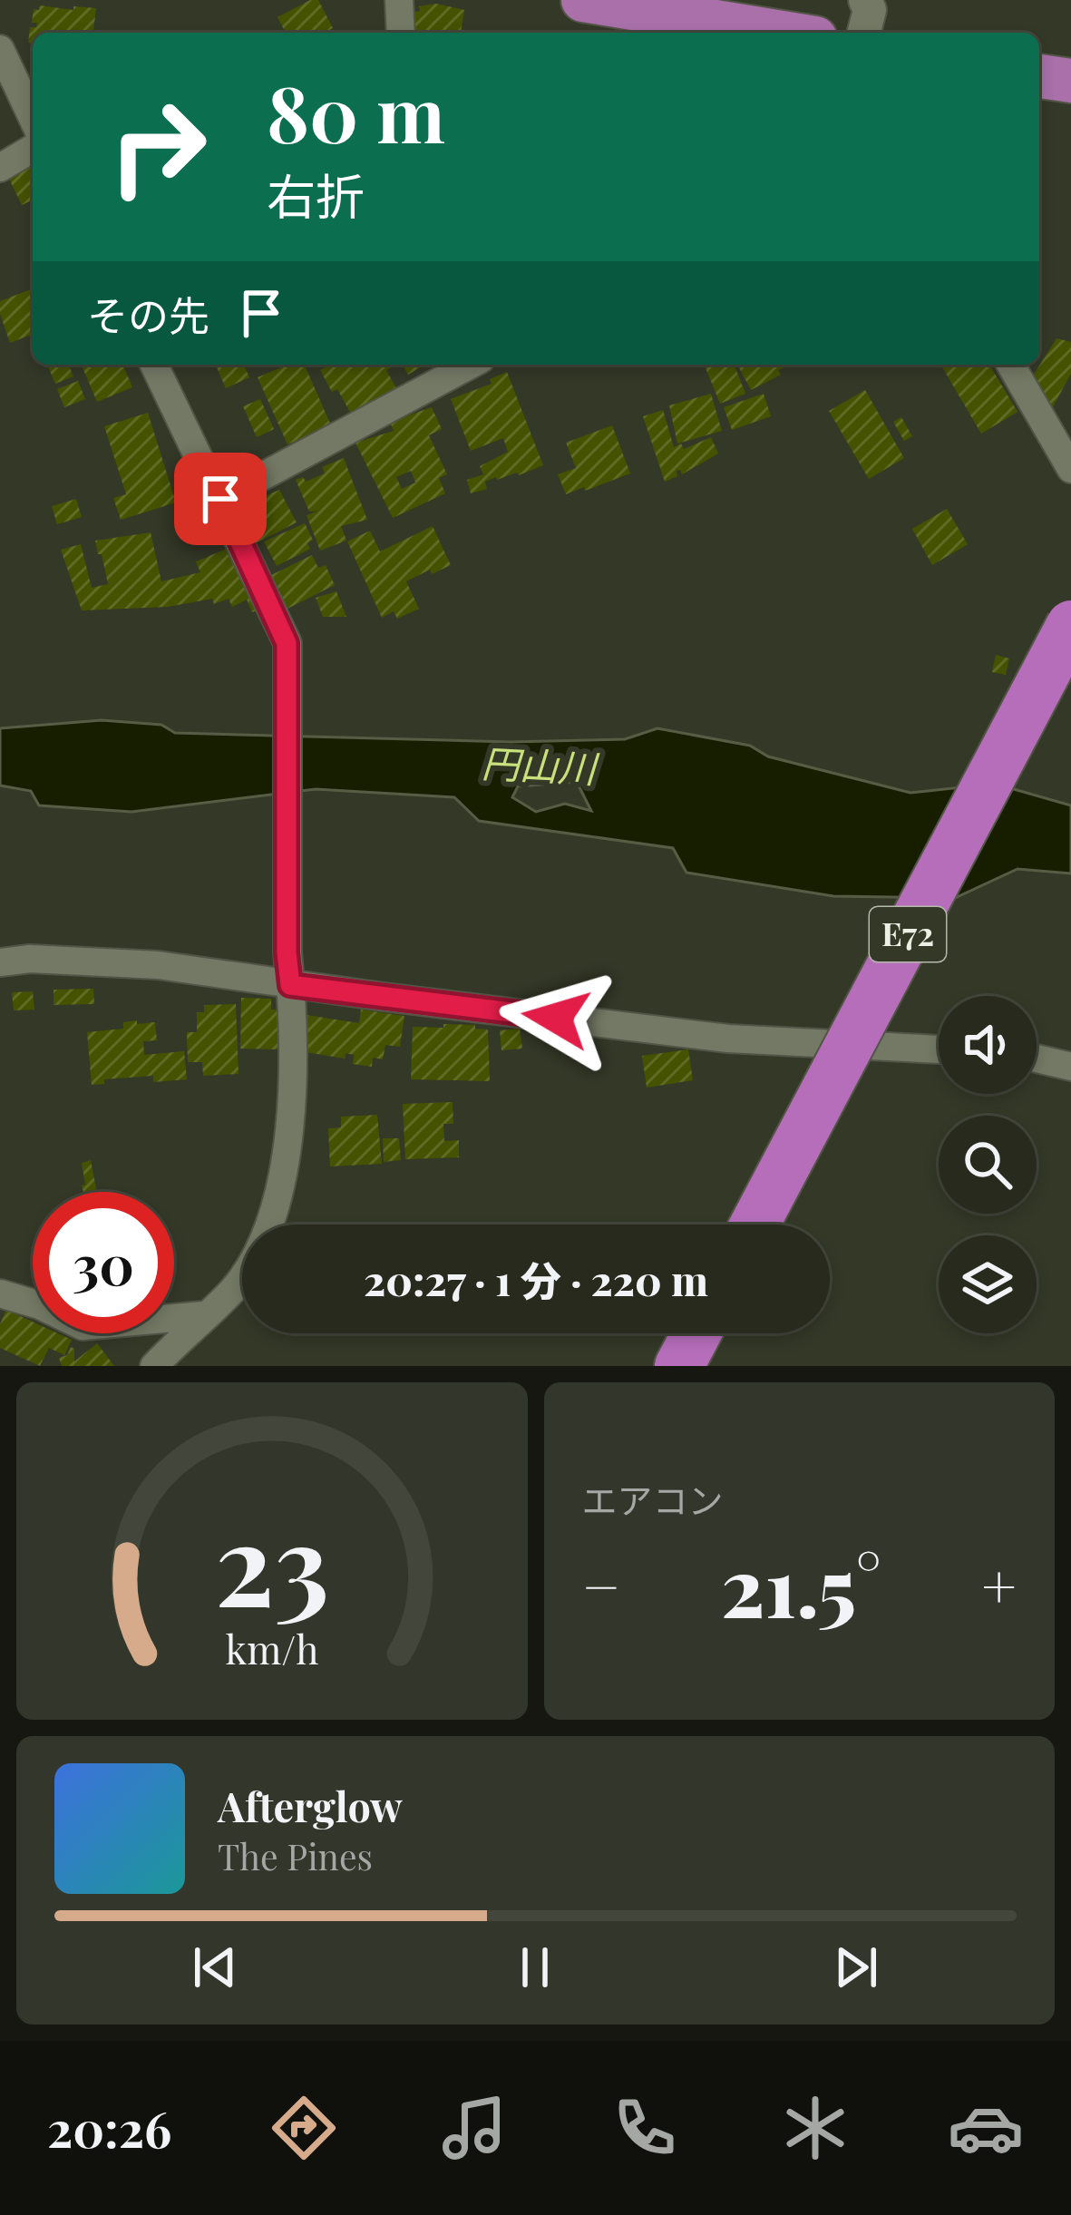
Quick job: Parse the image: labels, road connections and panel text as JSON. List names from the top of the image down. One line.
{"streets":{"highway":["E72"]},"water":["円山川"],"page":{"turn":["80 m","右折"],"then":"その先","limit":"30","trip":"20:27 · 1 分 · 220 m","tile":"エアコン","heat":["−","21.5°","+"],"song":["Afterglow","The Pines"],"tabs":"20:26","gauge":["23","km/h"]}}
